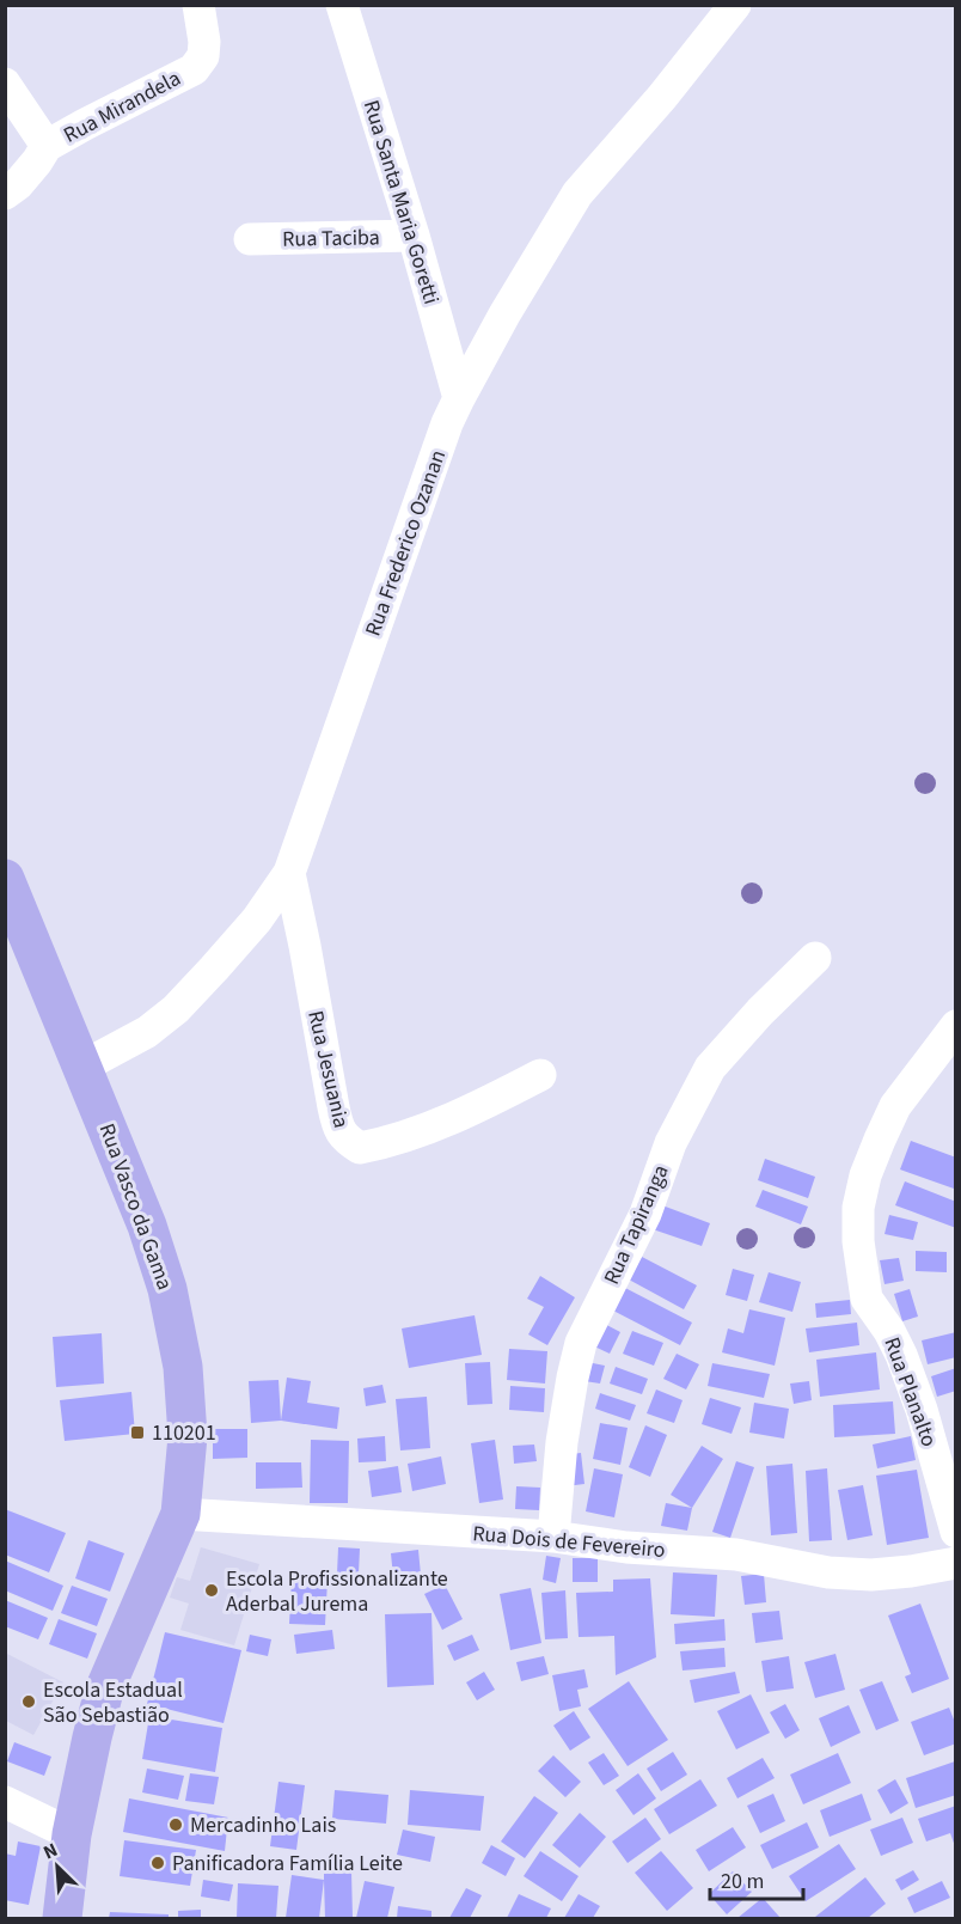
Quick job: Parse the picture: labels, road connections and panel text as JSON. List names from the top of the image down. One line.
{"streets":{"main road":["Rua Vasco da Gama"],"street":["Rua Mirandela","Rua Santa Maria Goretti","Rua Taciba","Rua Frederico Ozanan","Rua Jesuania","Rua Tapiranga","Rua Planalto","Rua Dois de Fevereiro"]},"crossings":[["Rua Santa Maria Goretti","Rua Taciba"],["Rua Santa Maria Goretti","Rua Frederico Ozanan"],["Rua Frederico Ozanan","Rua Jesuania"],["Rua Frederico Ozanan","Rua Vasco da Gama"],["Rua Vasco da Gama","Rua Dois de Fevereiro"],["Rua Tapiranga","Rua Dois de Fevereiro"]],"places":{"transit":["110201"],"other":["Escola Profissionalizante Aderbal Jurema","Escola Estadual São Sebastião","Mercadinho Lais","Panificadora Família Leite"]},"scale_bar":"20 m","north":"top left"}
